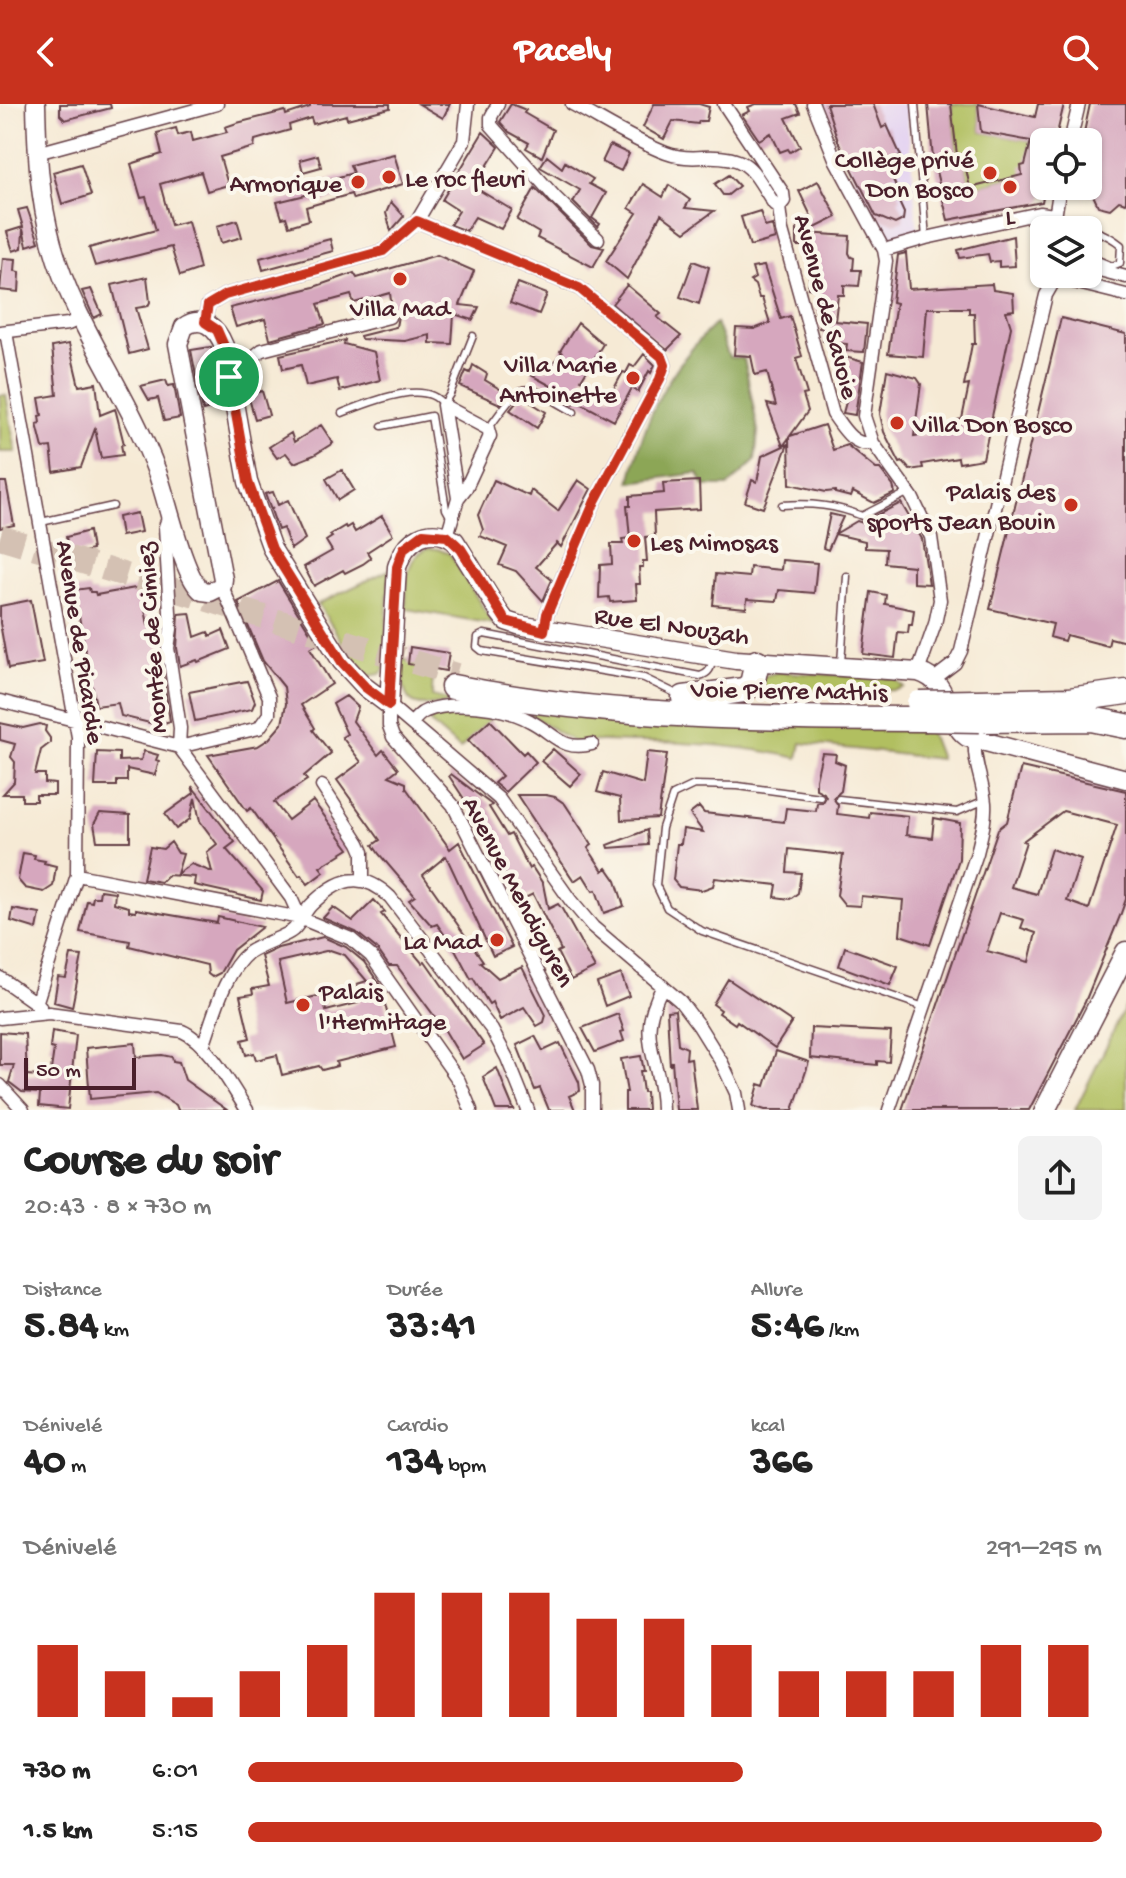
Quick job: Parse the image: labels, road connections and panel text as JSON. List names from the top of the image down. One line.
{"streets":{"highway":["Voie Pierre Mathis"],"street":["Avenue de Savoie","Rue El Nouzah","Montée de Cimiez","Avenue de Picardie","Avenue Mendiguren"]},"places":["Collège privé Don Bosco","Le roc fleuri","Armorique","L","Villa Mad","Villa Marie Antoinette","Villa Don Bosco","Palais des sports Jean Bouin","Les Mimosas","La Mad","Palais l'Hermitage"],"scale_bar":"50 m","page":{"header":"Pacely","scale":"50 m","heading":["Course du soir","20:43 · 8 × 730 m"],"stats":[["Distance","5.84 km"],["Durée","33:41"],["Allure","5:46 /km"],["Dénivelé","40 m"],["Cardio","134 bpm"],["kcal","366"]],"chart":["Dénivelé","291–295 m"],"list":[{"name":"730 m","note":"6:01"},{"name":"1.5 km","note":"5:15"}]}}
